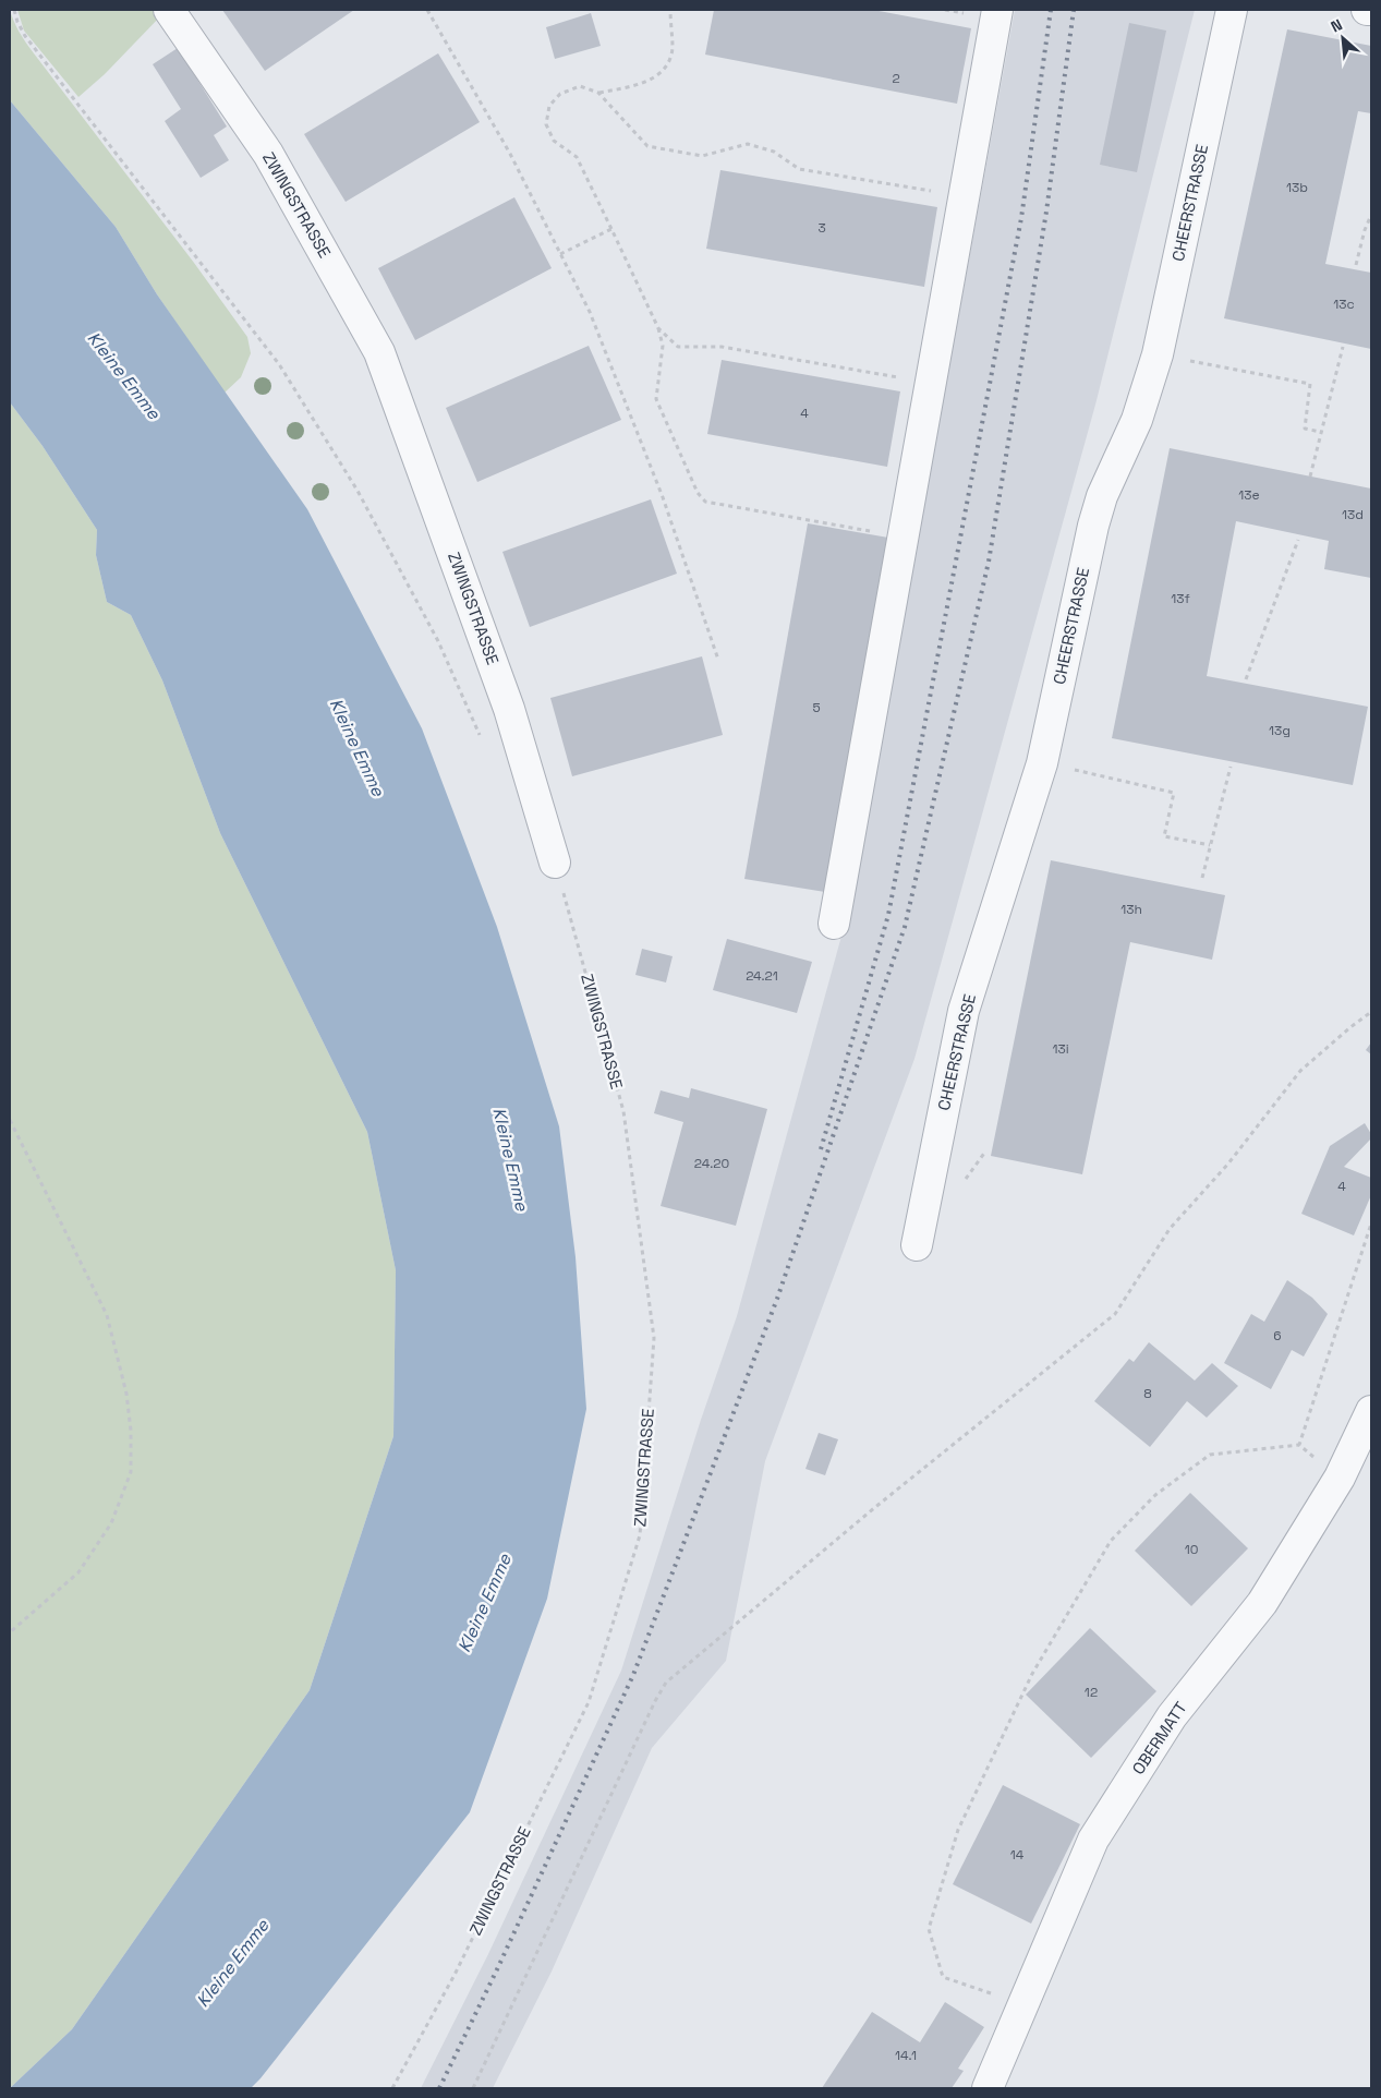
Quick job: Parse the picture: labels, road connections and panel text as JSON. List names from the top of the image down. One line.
{"streets":{"street":["CHEERSTRASSE","ZWINGSTRASSE","OBERMATT"]},"water":["Kleine Emme"],"house_numbers":["2","13b","3","13c","4","13e","13d","13f","5","13g","13h","24.21","13i","24.20","4","6","8","10","12","14","14.1"],"north":"top left"}
